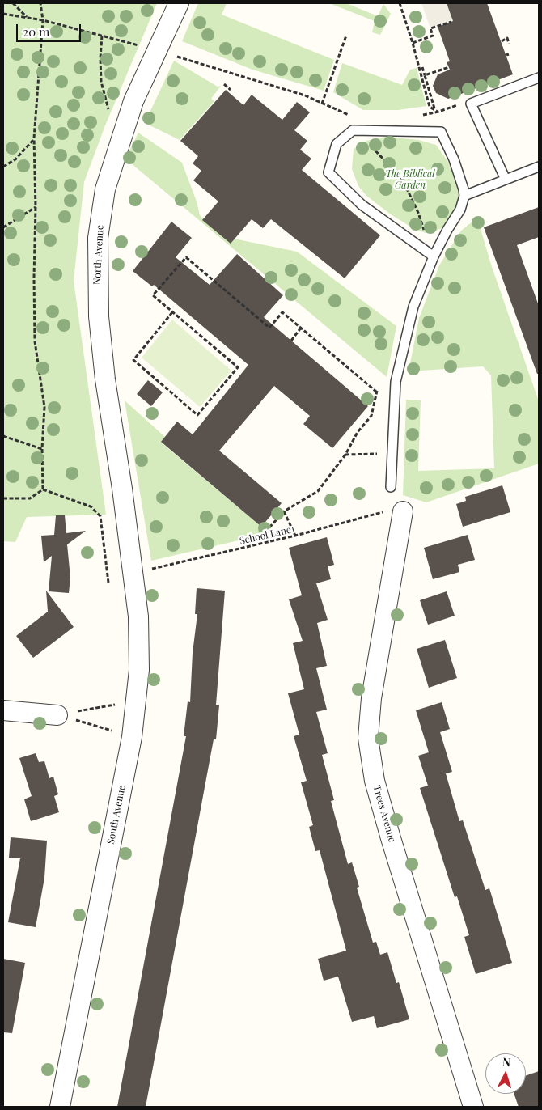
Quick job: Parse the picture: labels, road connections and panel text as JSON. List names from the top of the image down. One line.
{"streets":{"street":["North Avenue","Trees Avenue","South Avenue"],"path":["School Lane"]},"crossings":[["North Avenue","South Avenue"],["School Lane","Trees Avenue"]],"parks":["The Biblical Garden"],"scale_bar":"20 m","north":"top"}
